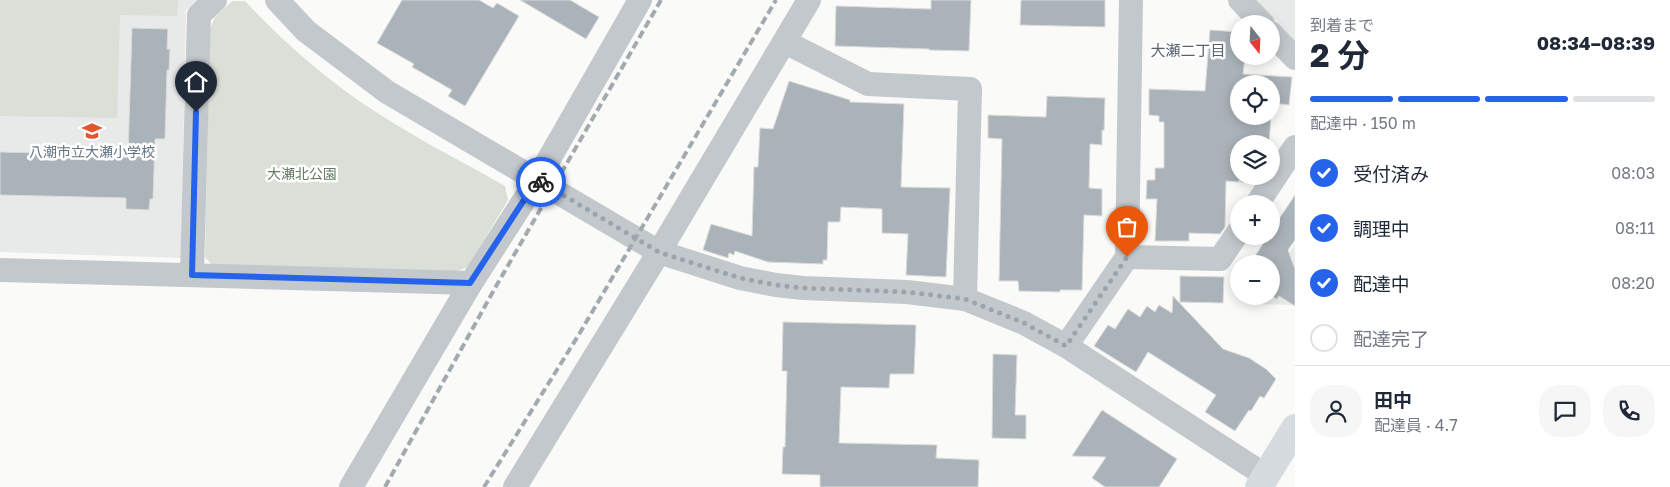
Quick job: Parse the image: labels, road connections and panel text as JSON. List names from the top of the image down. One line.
{"districts":["大瀬二丁目"],"parks":["大瀬北公園"],"places":{"school or university":["八潮市立大瀬小学校"]},"north":"bottom","page":{"heading":["2 分","到着まで","08:34–08:39"],"panel":["田中","配達員 · 4.7"],"map_buttons":["+","−"],"bar":"配達中 · 150 m","list":[["受付済み","08:03"],["調理中","08:11"],["配達中","08:20"],"配達完了"]}}
